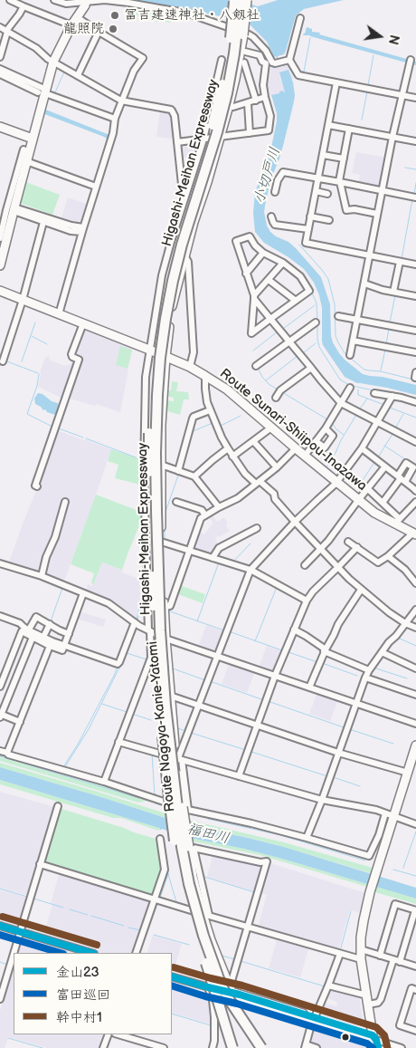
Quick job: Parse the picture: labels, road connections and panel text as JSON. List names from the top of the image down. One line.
{"streets":{"highway":["Higashi-Meihan Expressway"],"main road":["Route Sunari-Shiipou-Inazawa","Route Nagoya-Kanie-Yatomi"]},"crossings":[["Route Sunari-Shiipou-Inazawa","Route Nagoya-Kanie-Yatomi"]],"water":["小切戸川","福田川"],"places":["冨吉建速神社・八剱社","龍照院"],"lines":["transit line 幹中村1","transit line 金山23","transit line 富田巡回"],"legend":["金山23","富田巡回","幹中村1"],"north":"right"}
